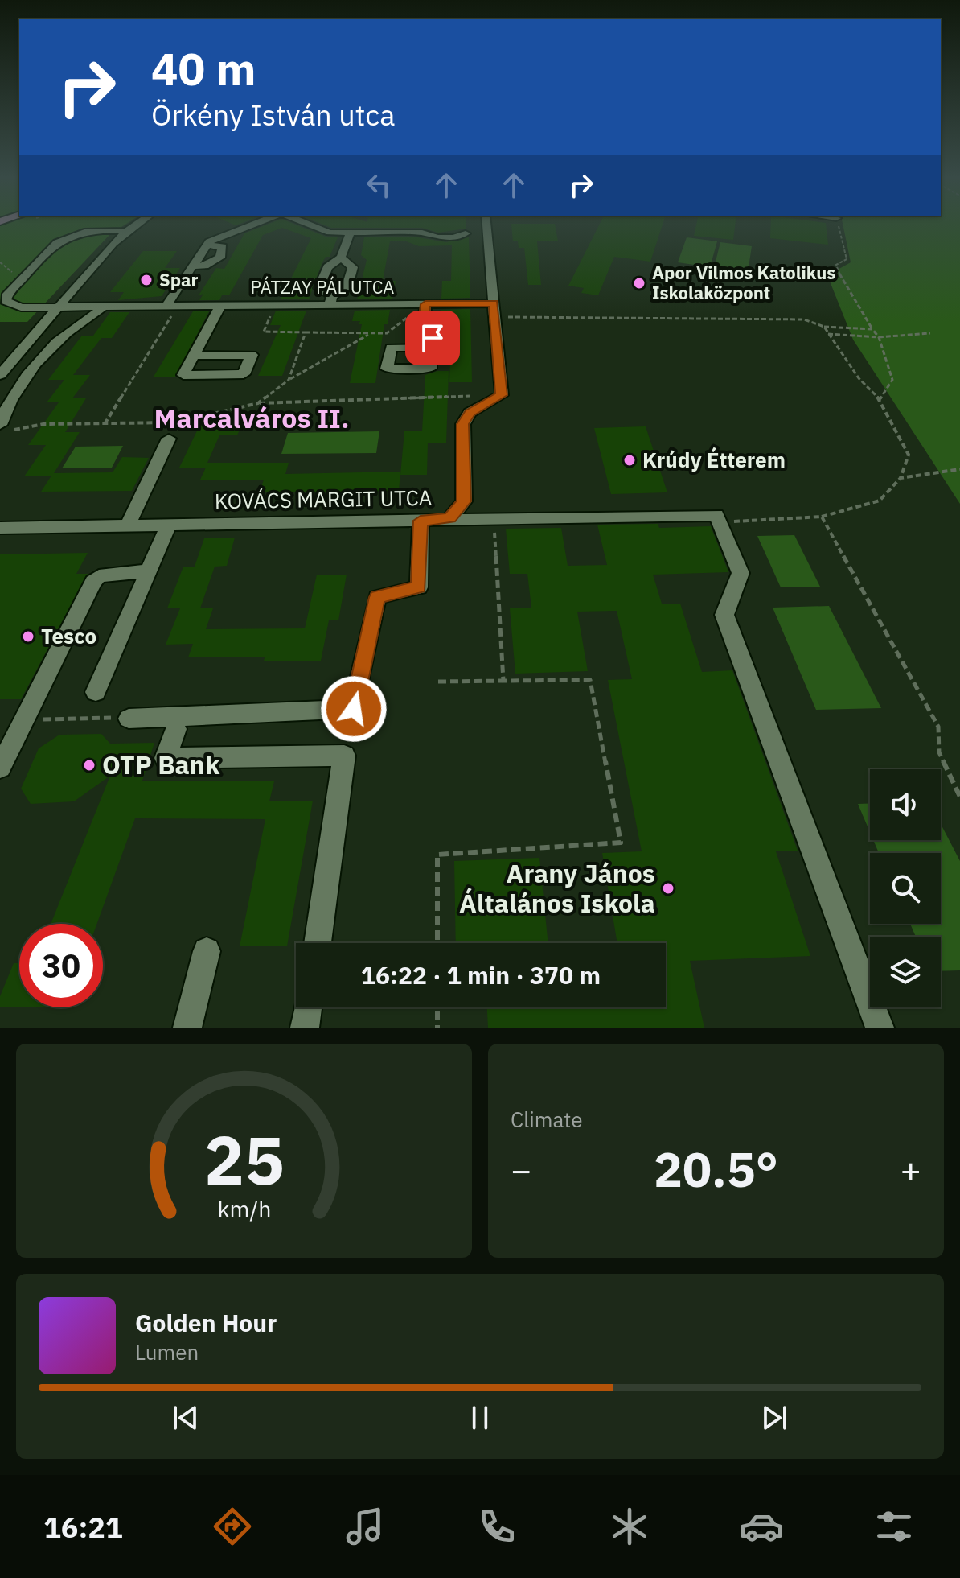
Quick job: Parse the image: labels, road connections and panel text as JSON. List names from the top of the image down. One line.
{"streets":{"street":["PÁTZAY PÁL UTCA","KOVÁCS MARGIT UTCA"]},"districts":["Marcalváros II."],"places":["Spar","Apor Vilmos Katolikus Iskolaközpont","Krúdy Étterem","Tesco","OTP Bank","Arany János Általános Iskola"],"page":{"turn":["40 m","Örkény István utca"],"limit":"30","trip":"16:22 · 1 min · 370 m","tile":"Climate","heat":["−","20.5°","+"],"song":["Golden Hour","Lumen"],"tabs":"16:21","gauge":["25","km/h"]}}
